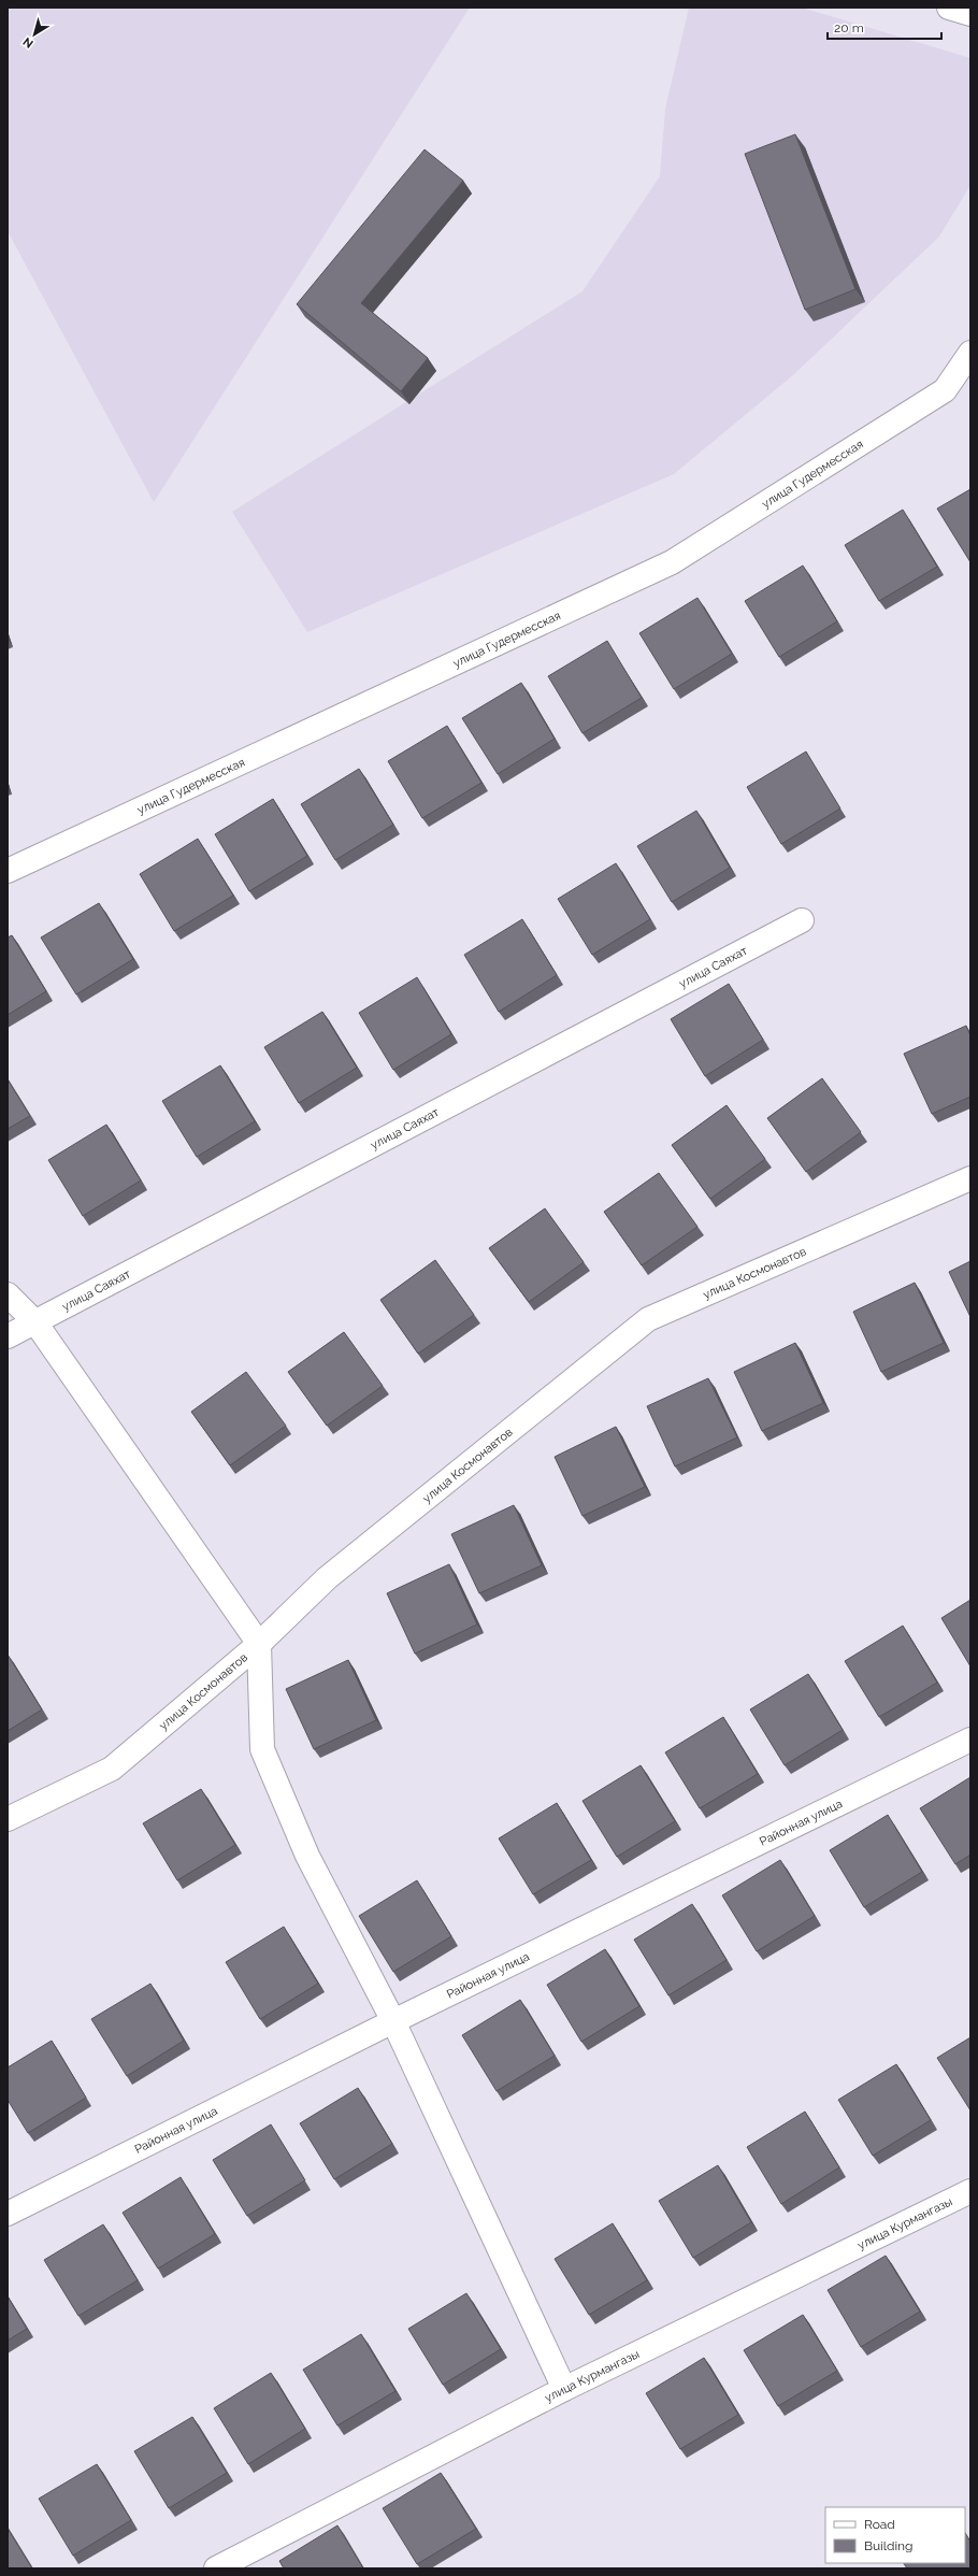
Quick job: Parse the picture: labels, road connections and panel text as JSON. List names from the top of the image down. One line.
{"streets":{"street":["улица Гудермесская","улица Саяхат","улица Космонавтов","Районная улица","улица Курмангазы"]},"legend":["Road","Building"],"scale_bar":"20 m","north":"bottom left"}
